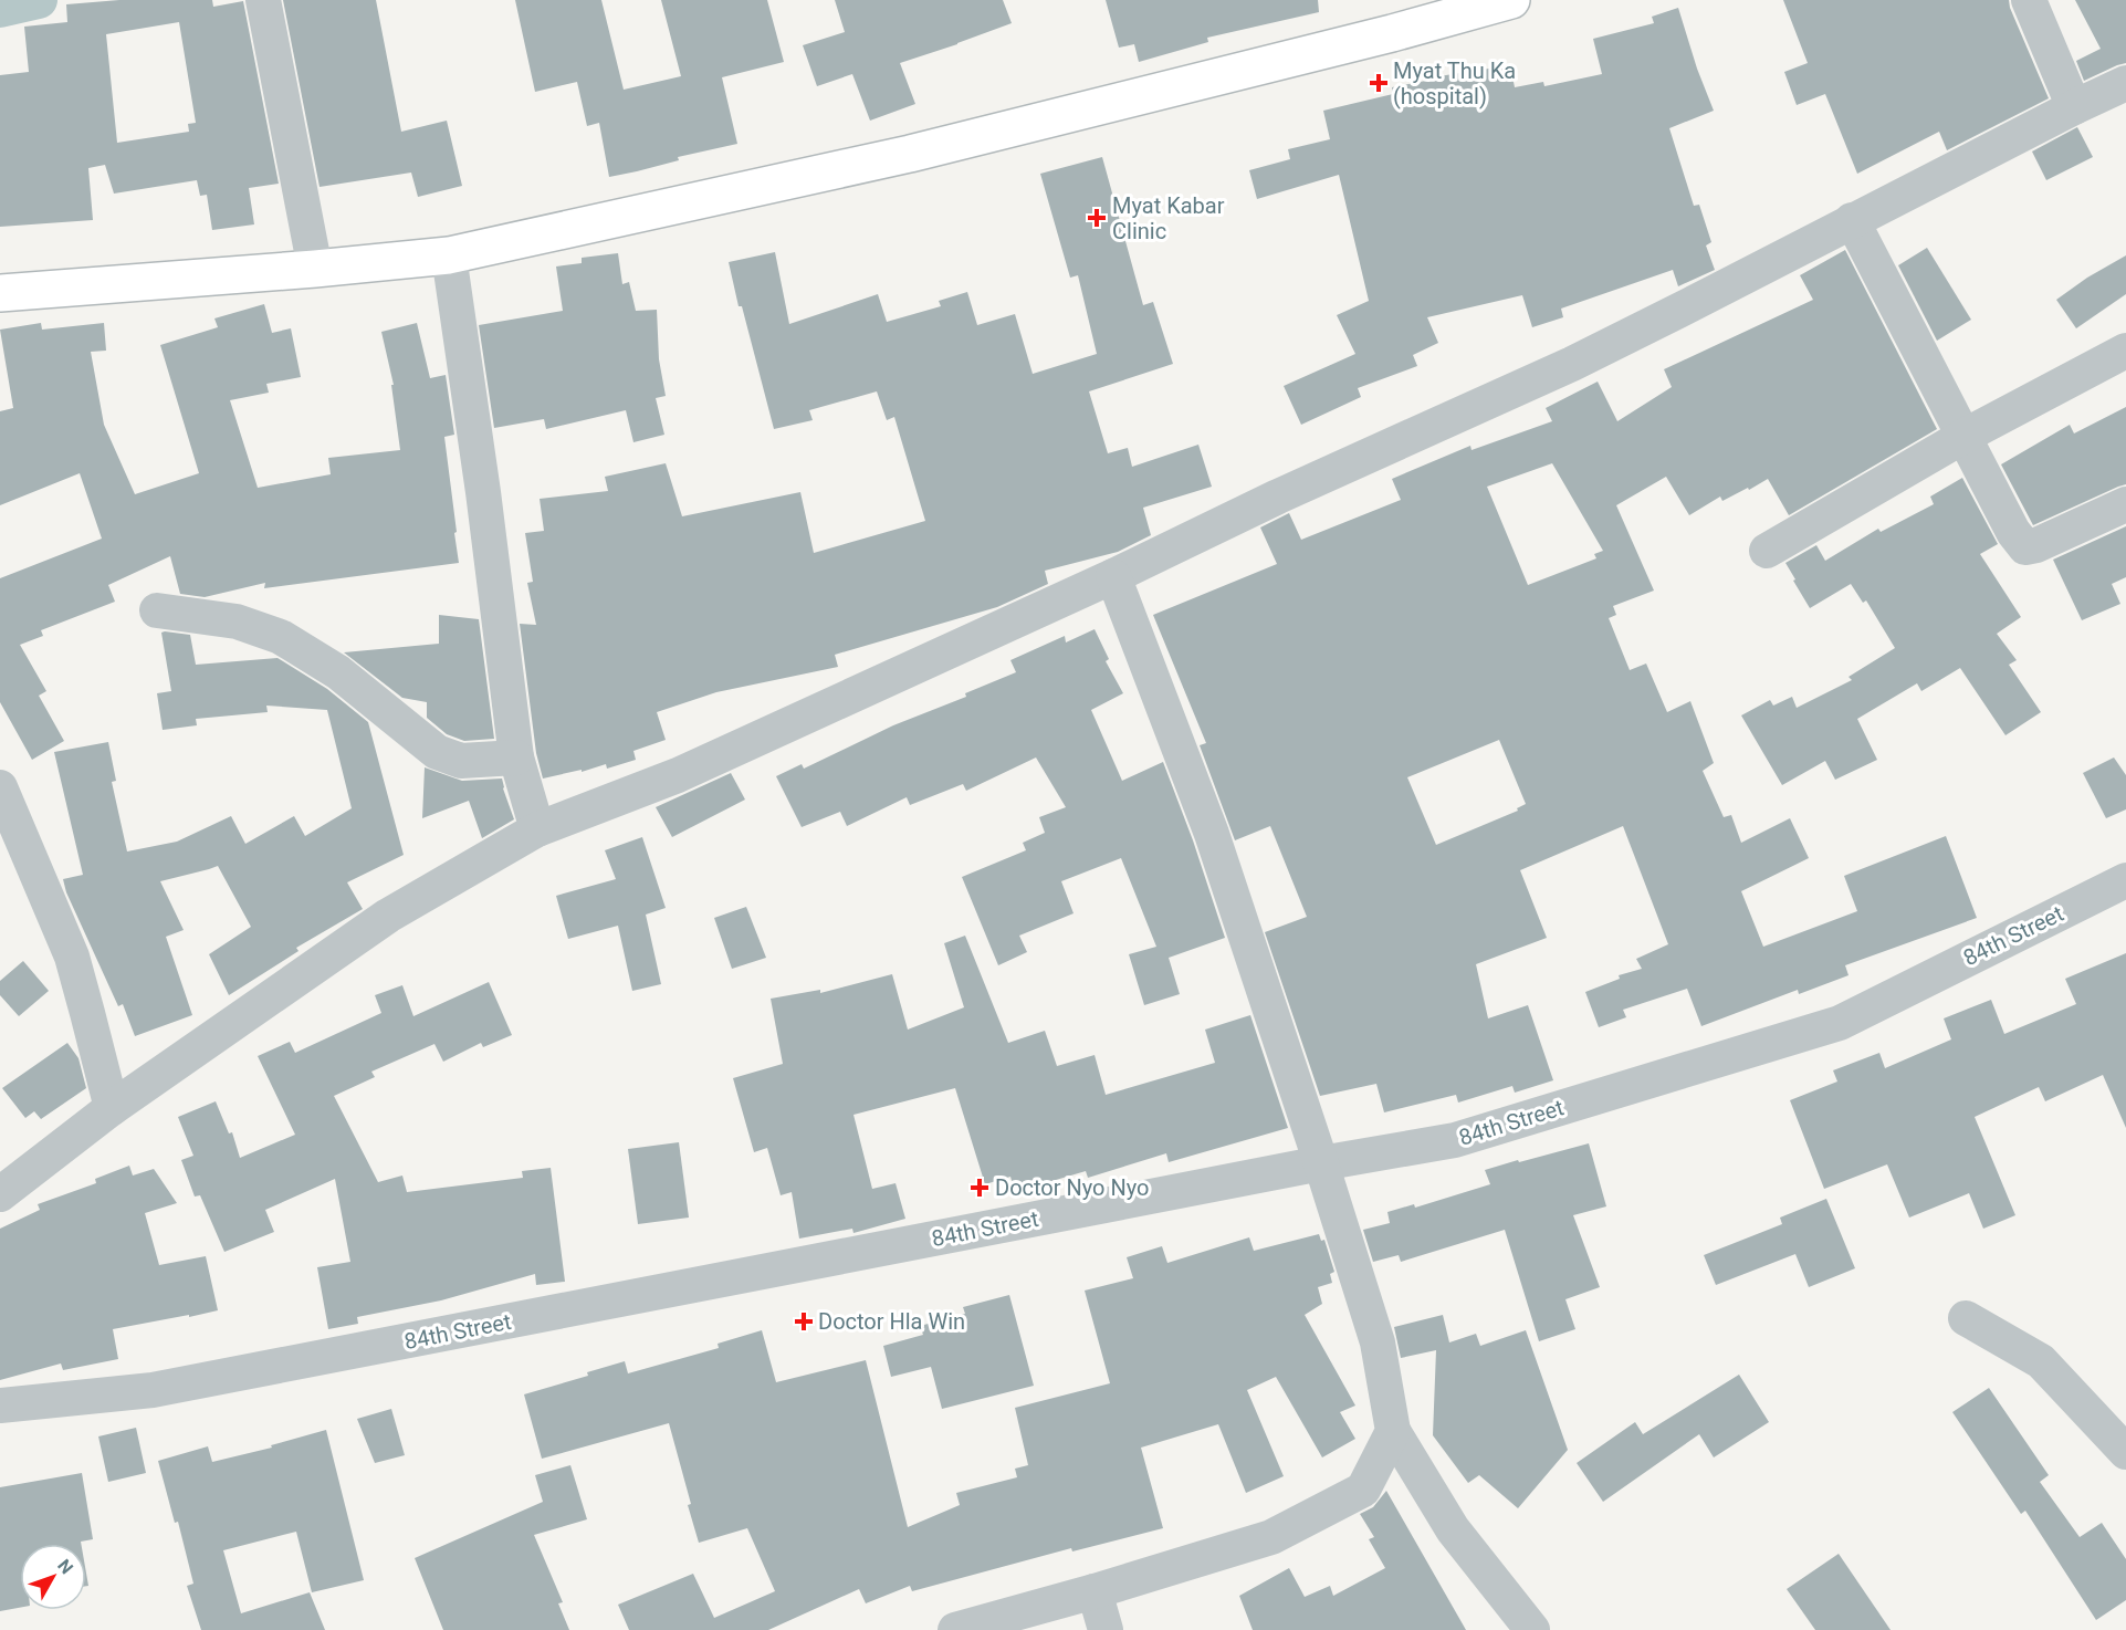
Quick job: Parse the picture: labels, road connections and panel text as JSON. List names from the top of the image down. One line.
{"streets":{"street":["84th Street"]},"places":{"health":["Myat Thu Ka (hospital)","Myat Kabar Clinic","Doctor Nyo Nyo","Doctor Hla Win"]},"north":"top right"}
